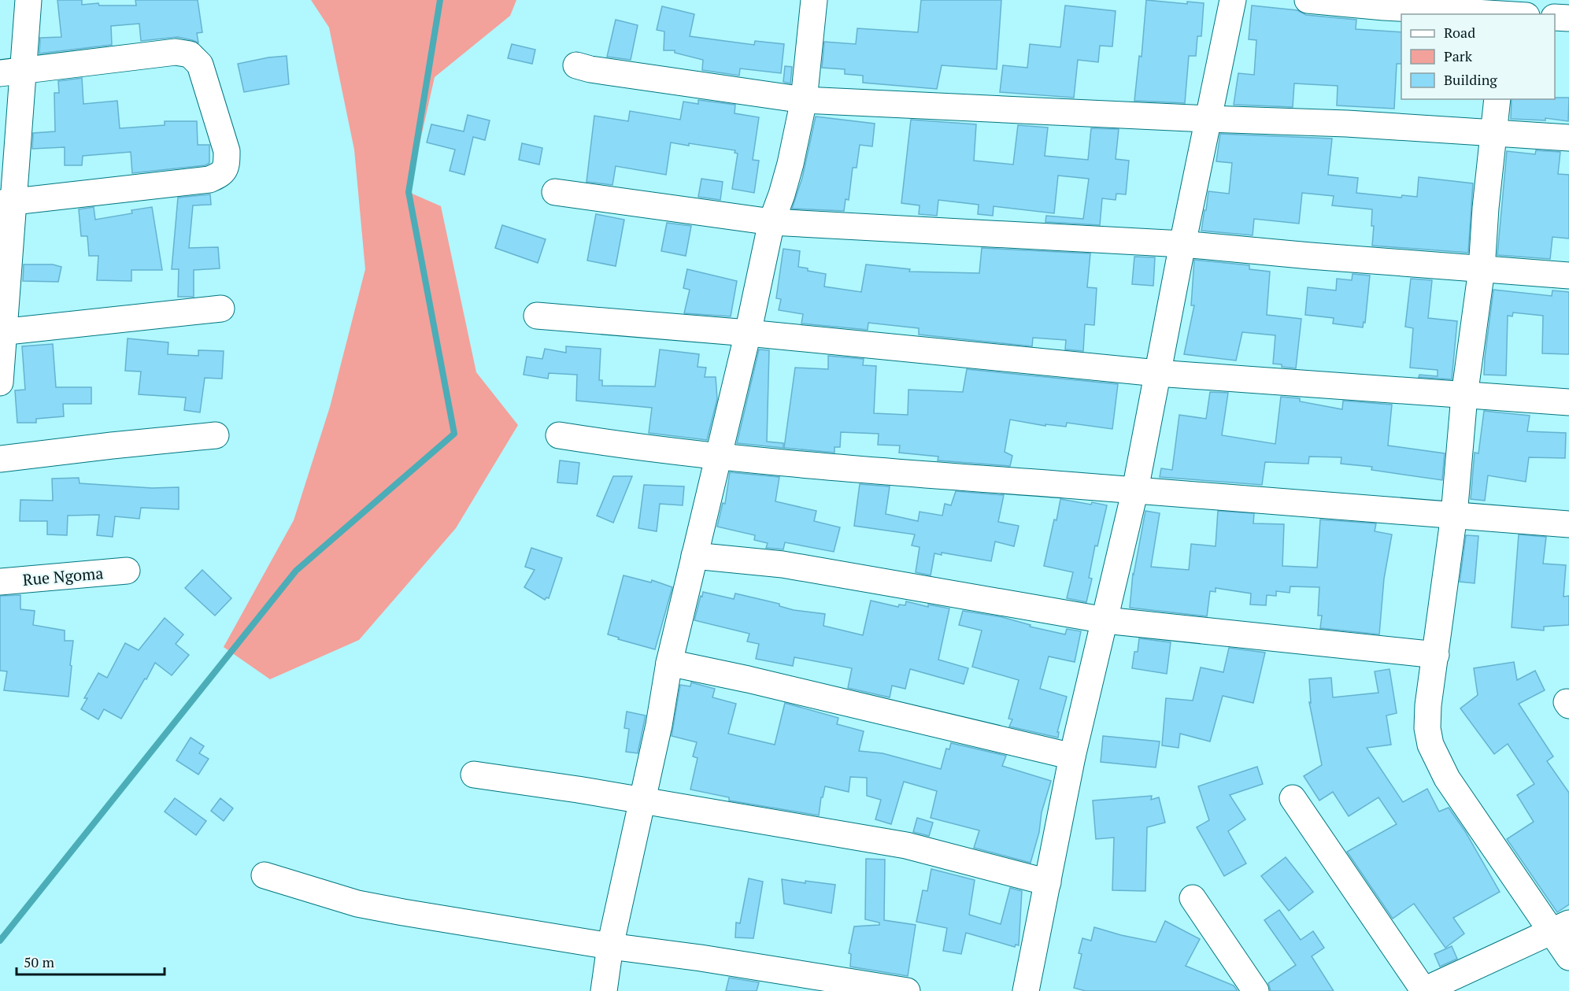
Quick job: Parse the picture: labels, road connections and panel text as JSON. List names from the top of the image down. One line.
{"streets":{"street":["Rue Ngoma"]},"legend":["Road","Park","Building"],"scale_bar":"50 m"}
